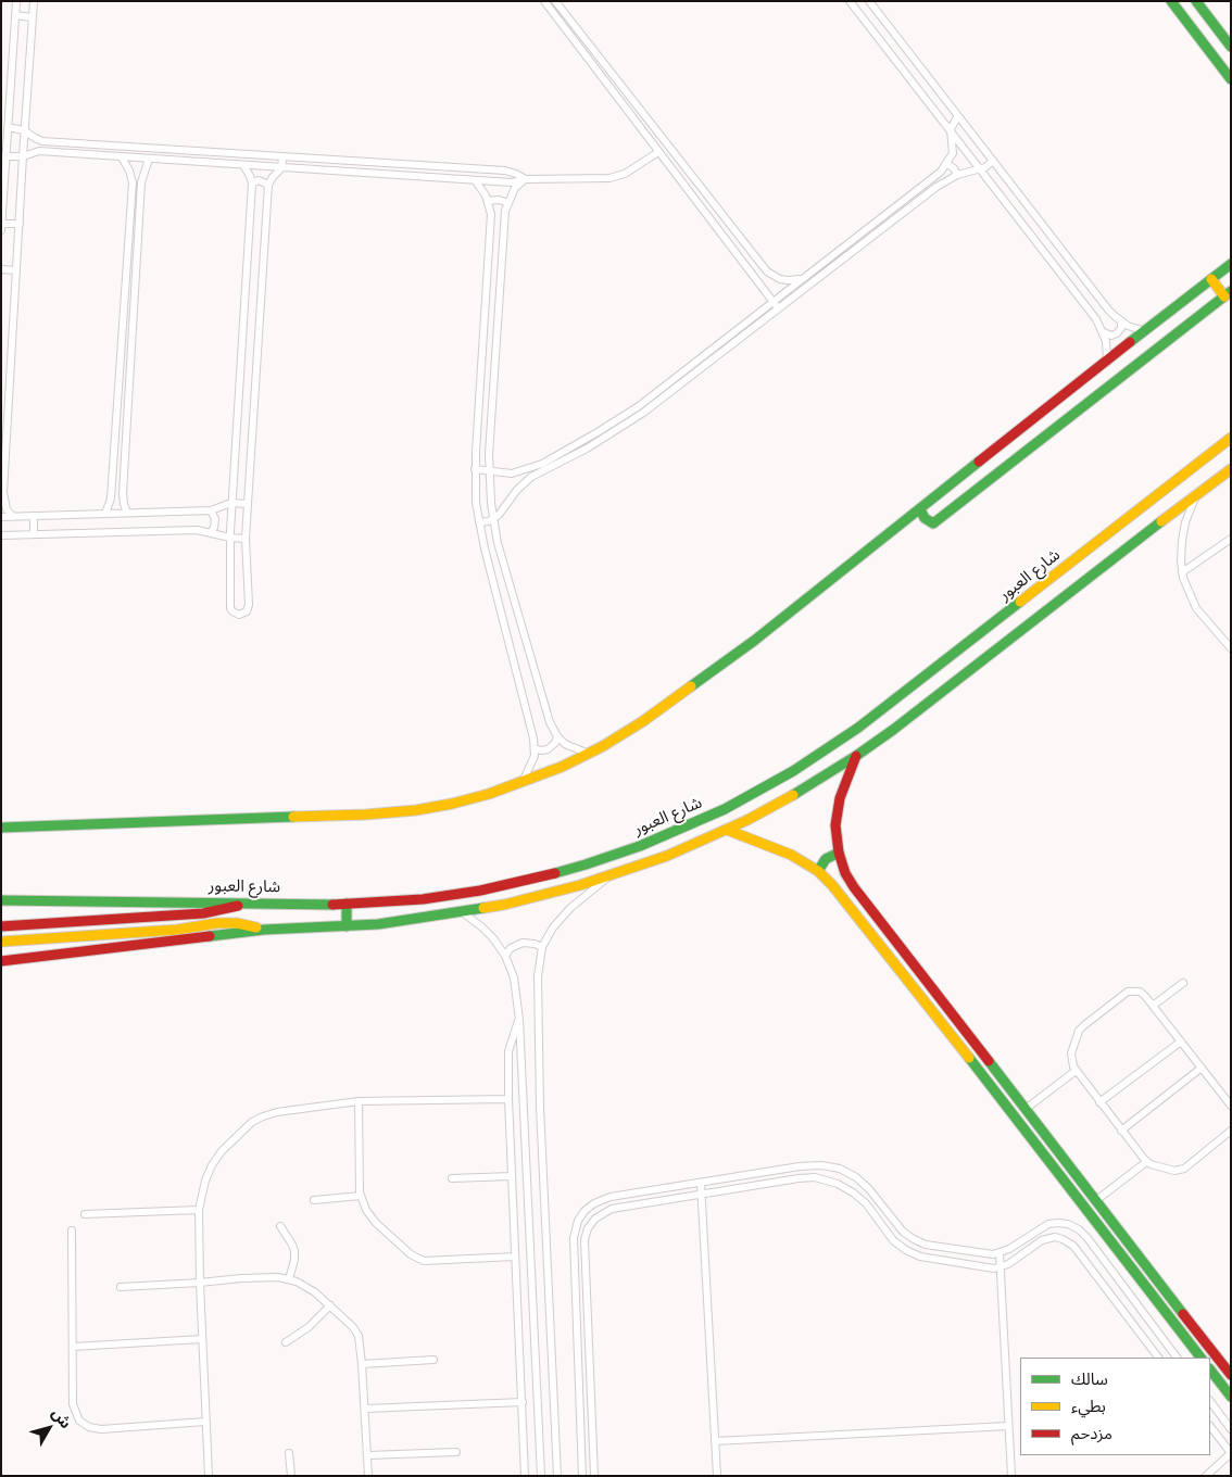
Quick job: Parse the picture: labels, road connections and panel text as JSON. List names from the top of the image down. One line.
{"streets":{"street":["شارع العبور"]},"legend":["سالك","بطيء","مزدحم"],"north":"top right"}
